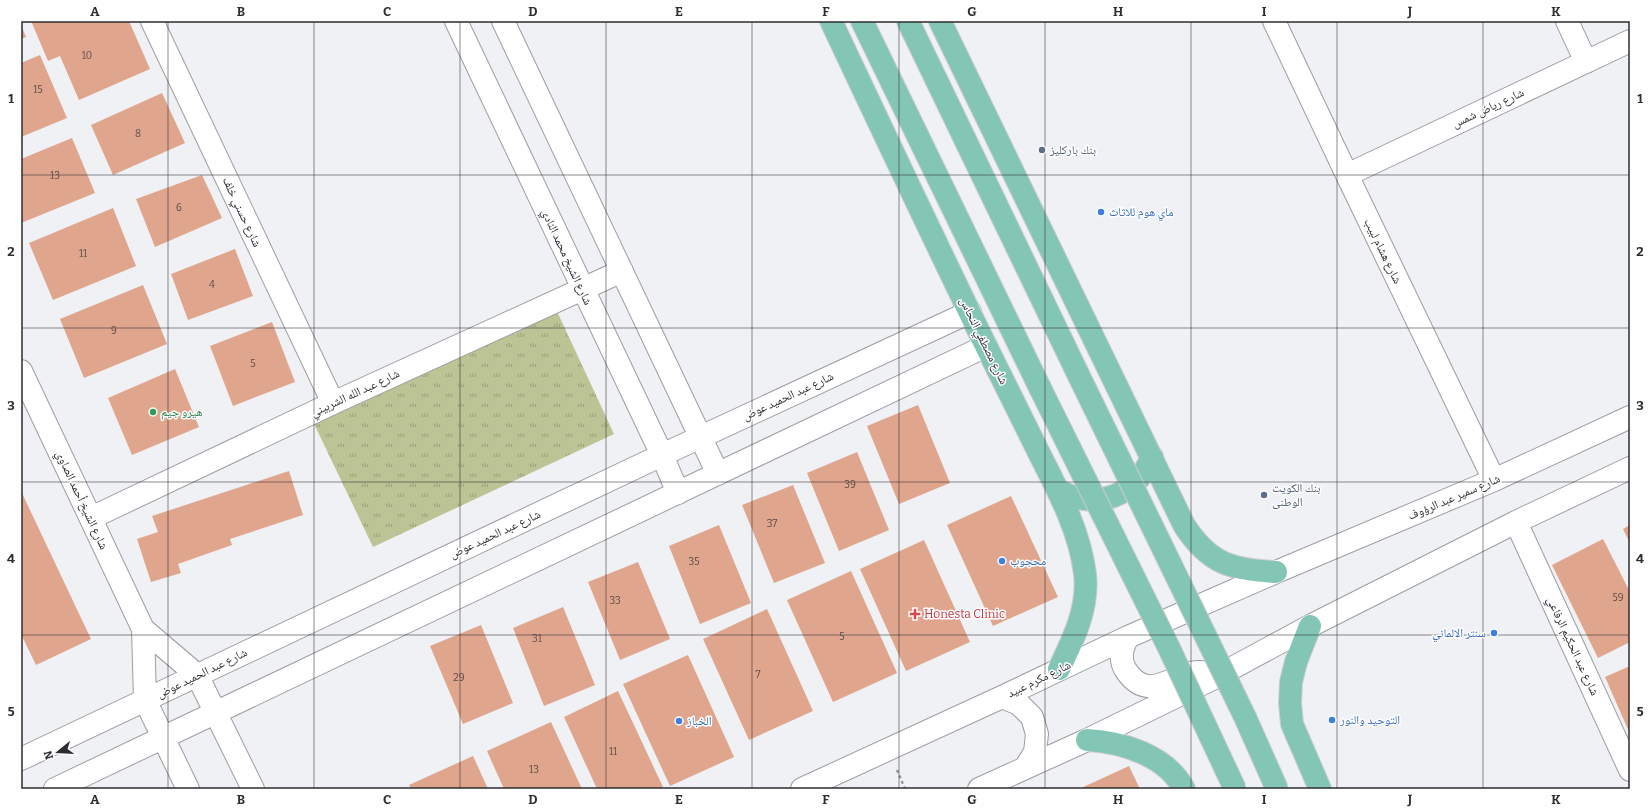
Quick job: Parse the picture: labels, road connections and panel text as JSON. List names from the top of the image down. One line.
{"streets":{"main road":["شارع مصطفي النحاس"],"street":["شارع رياض شمس","شارع حسني خلف","شارع هشام لبيب","شارع الشيخ محمد النادي","شارع عبد الله الشربيني","شارع عبد الحميد عوض","شارع سمير عبد الرؤوف","شارع الشيخ أحمد الصاوي","شارع عبد الحكيم الرفاعي","شارع مكرم عبيد"]},"crossings":[["شارع رياض شمس","شارع هشام لبيب"],["شارع حسني خلف","شارع عبد الله الشربيني"],["شارع هشام لبيب","شارع سمير عبد الرؤوف"],["شارع الشيخ محمد النادي","شارع عبد الله الشربيني"],["شارع الشيخ محمد النادي","شارع عبد الحميد عوض"],["شارع مصطفي النحاس","شارع عبد الحميد عوض"],["شارع مصطفي النحاس","شارع مكرم عبيد"],["شارع عبد الله الشربيني","شارع الشيخ أحمد الصاوي"],["شارع سمير عبد الرؤوف","شارع مكرم عبيد"]],"places":{"other":["بنك باركليز","ماي هوم للاثاث","هيرو جيم","بنك الكويت الوطنى","محجوب","سنتر الالماني","التوحيد والنور","الخباز"],"health":["Honesta Clinic"]},"house_numbers":["10","15","8","13","6","11","4","9","5","39","37","35","59","33","5","31","7","29","11","13"],"north":"left","grid":{"columns":["A","B","C","D","E","F","G","H","I","J","K"],"rows":["1","2","3","4","5"]}}
